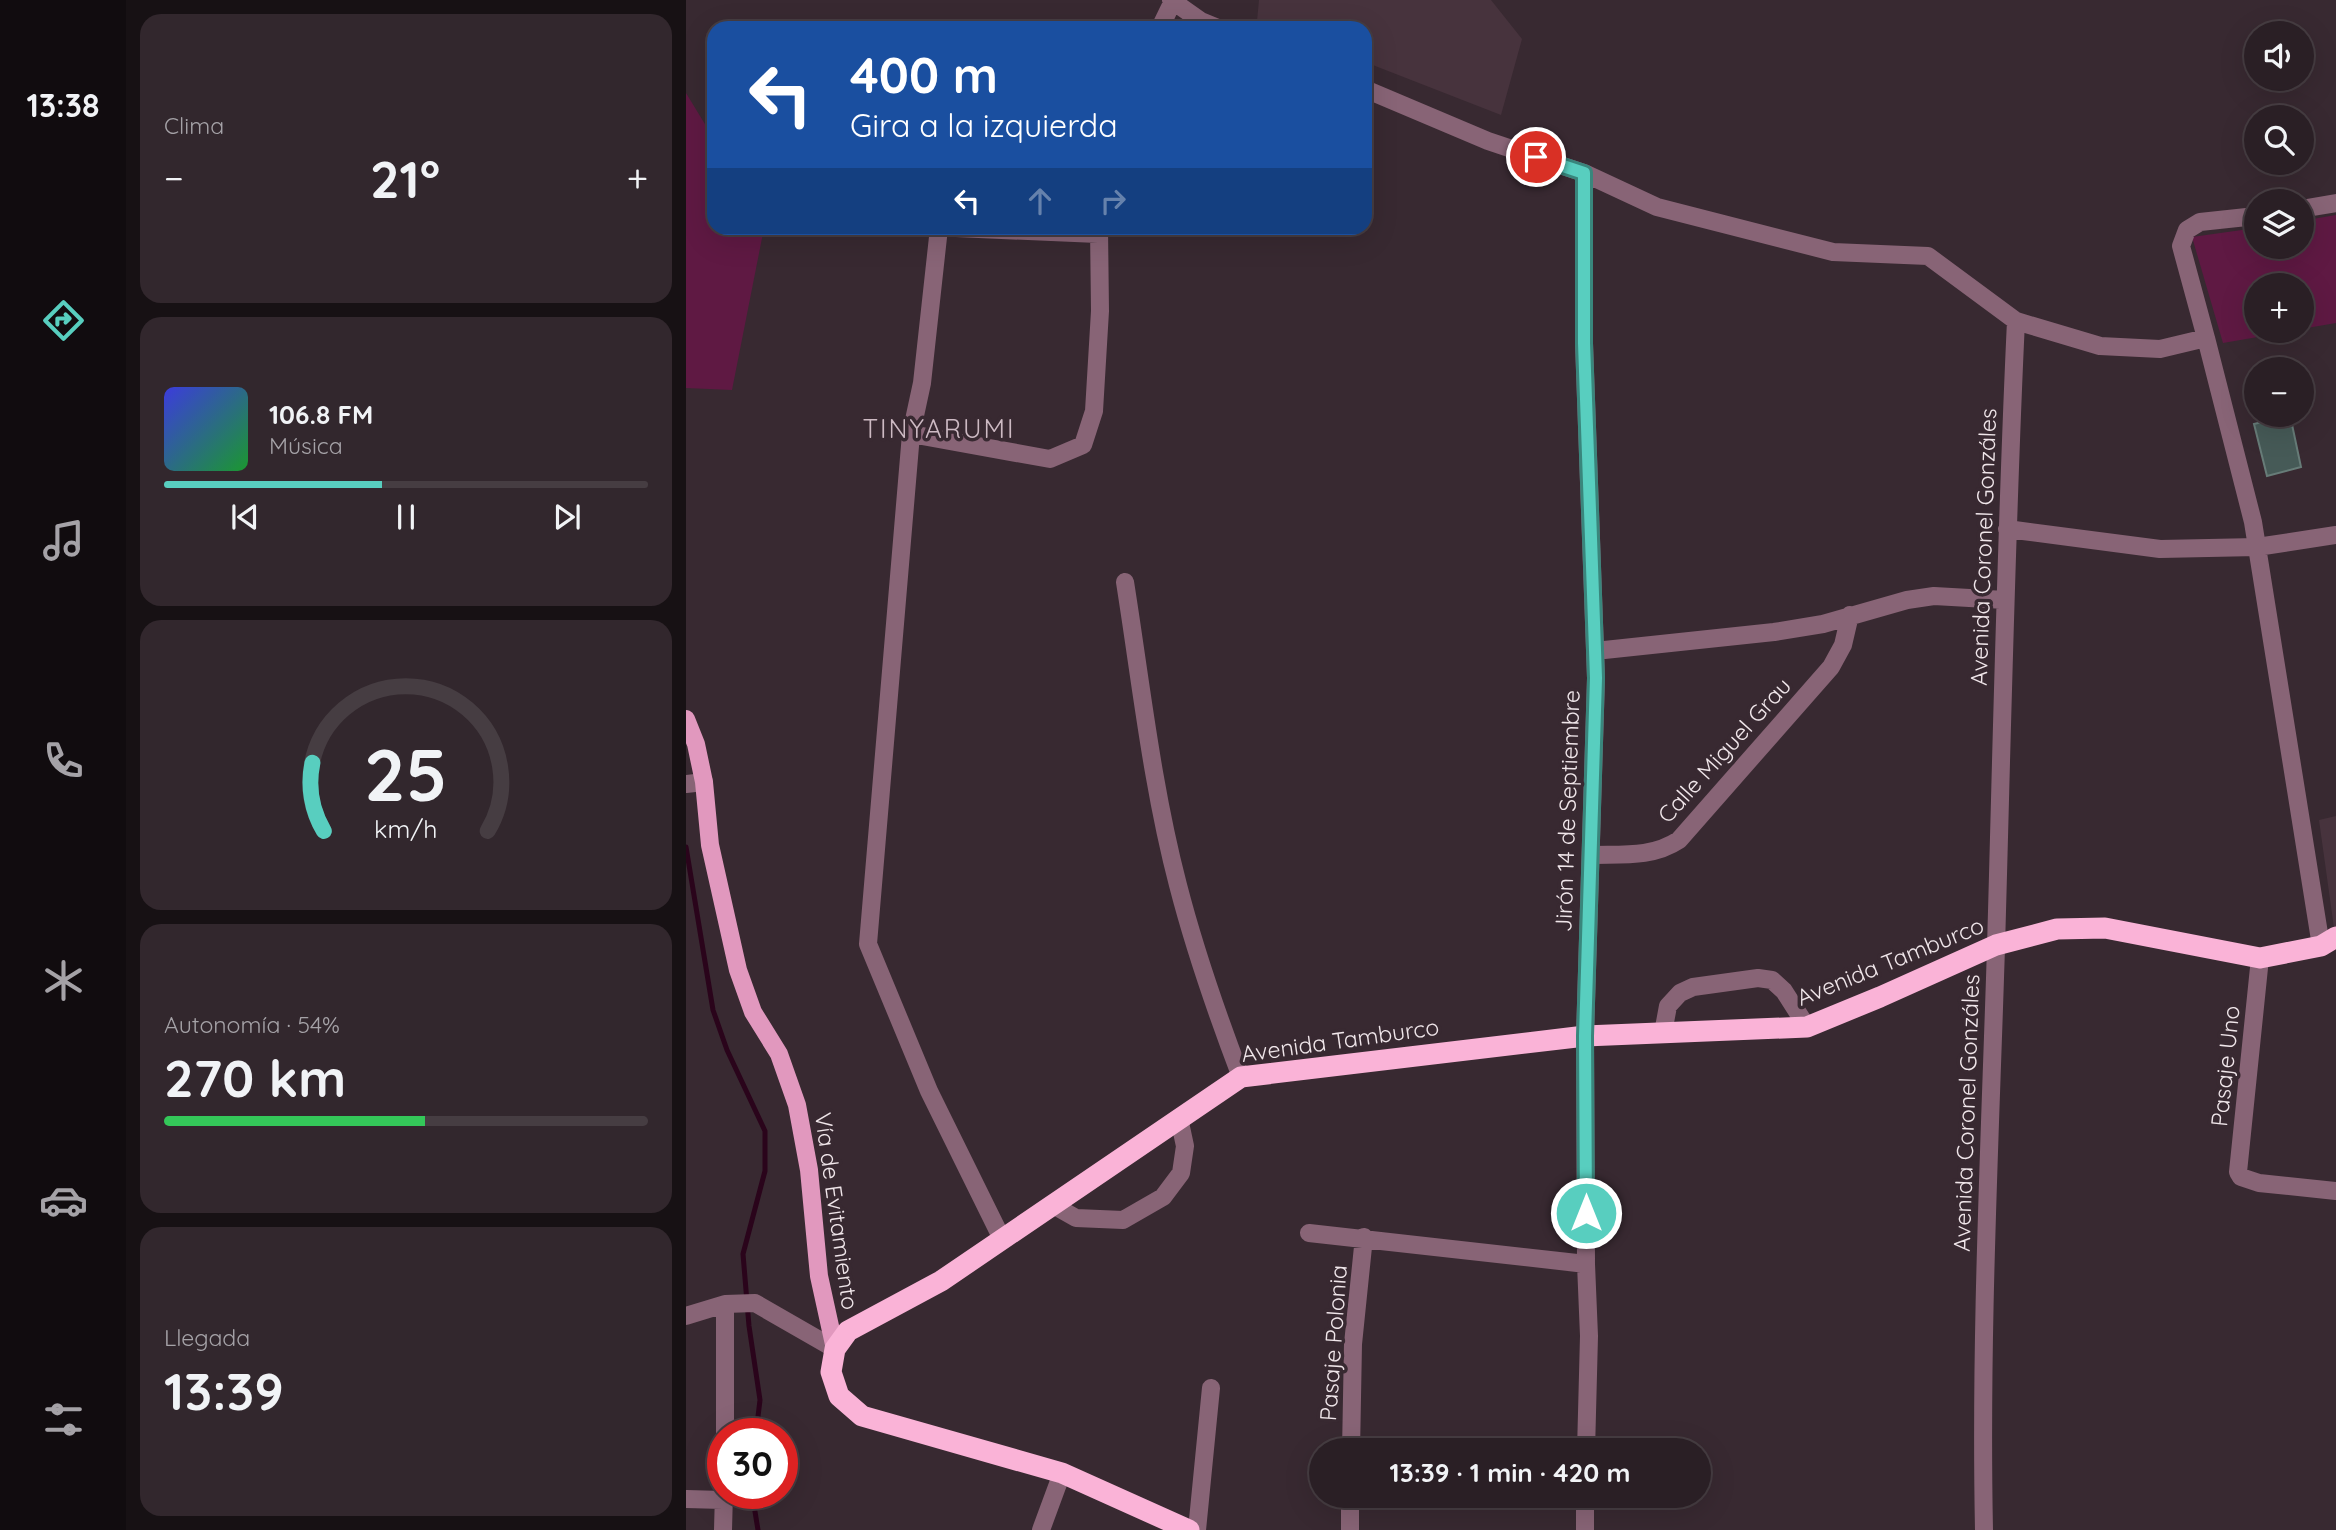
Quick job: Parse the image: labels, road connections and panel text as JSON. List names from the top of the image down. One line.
{"streets":{"highway":["Avenida Tamburco"],"main road":["Vía de Evitamiento"],"street":["Avenida Coronel Gonzáles","Calle Miguel Grau","Jirón 14 de Septiembre","Pasaje Uno","Pasaje Polonia"]},"crossings":[["Avenida Coronel Gonzáles","Avenida Tamburco"],["Calle Miguel Grau","Jirón 14 de Septiembre"],["Jirón 14 de Septiembre","Avenida Tamburco"],["Jirón 14 de Septiembre","Pasaje Polonia"],["Avenida Tamburco","Pasaje Uno"],["Avenida Tamburco","Vía de Evitamiento"]],"districts":["TINYARUMI"],"page":{"tabs":"13:38","tile":["Clima",["Autonomía · 54%","270 km"],["Llegada","13:39"]],"map_buttons":["+","−"],"turn":["400 m","Gira a la izquierda"],"heat":["−","21°","+"],"song":["106.8 FM","Música"],"limit":"30","trip":"13:39 · 1 min · 420 m","gauge":["25","km/h"]}}
